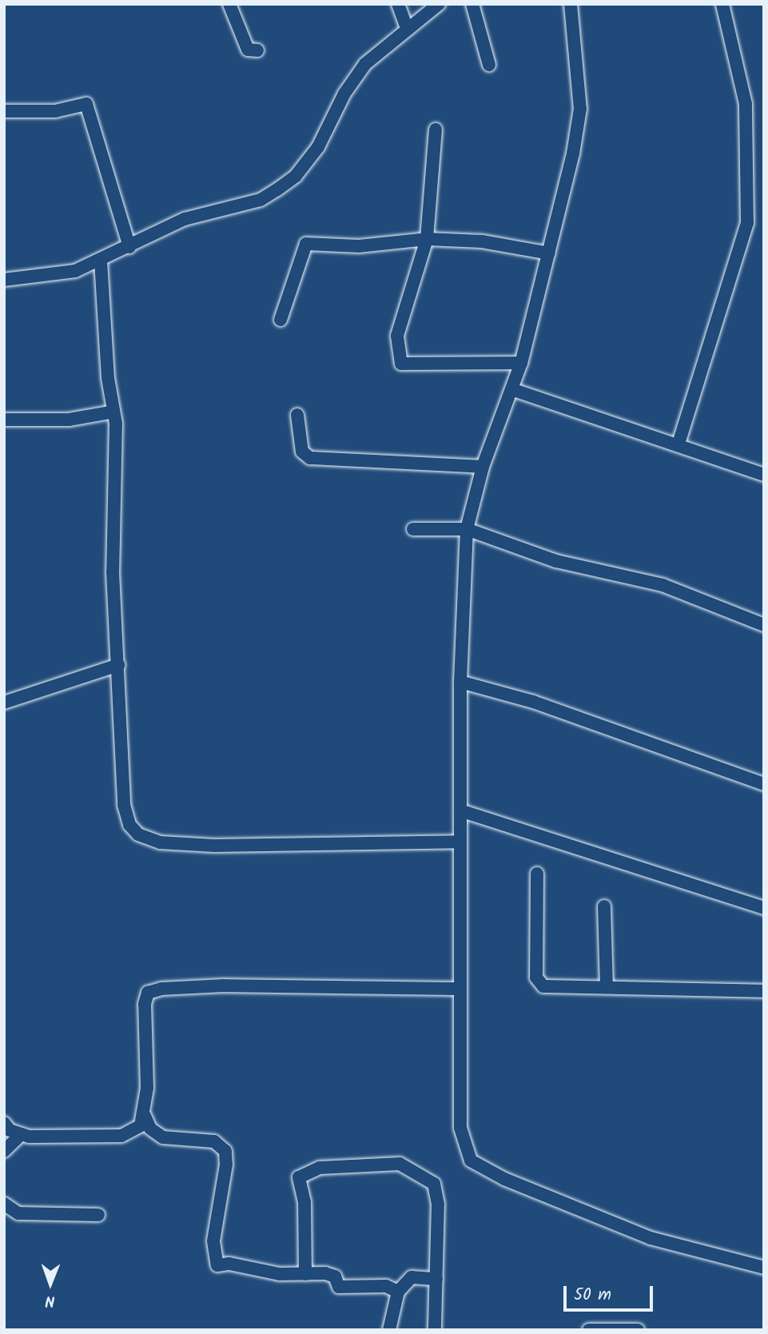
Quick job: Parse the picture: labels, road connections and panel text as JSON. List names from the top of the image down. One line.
{"scale_bar":"50 m","north":"bottom"}
